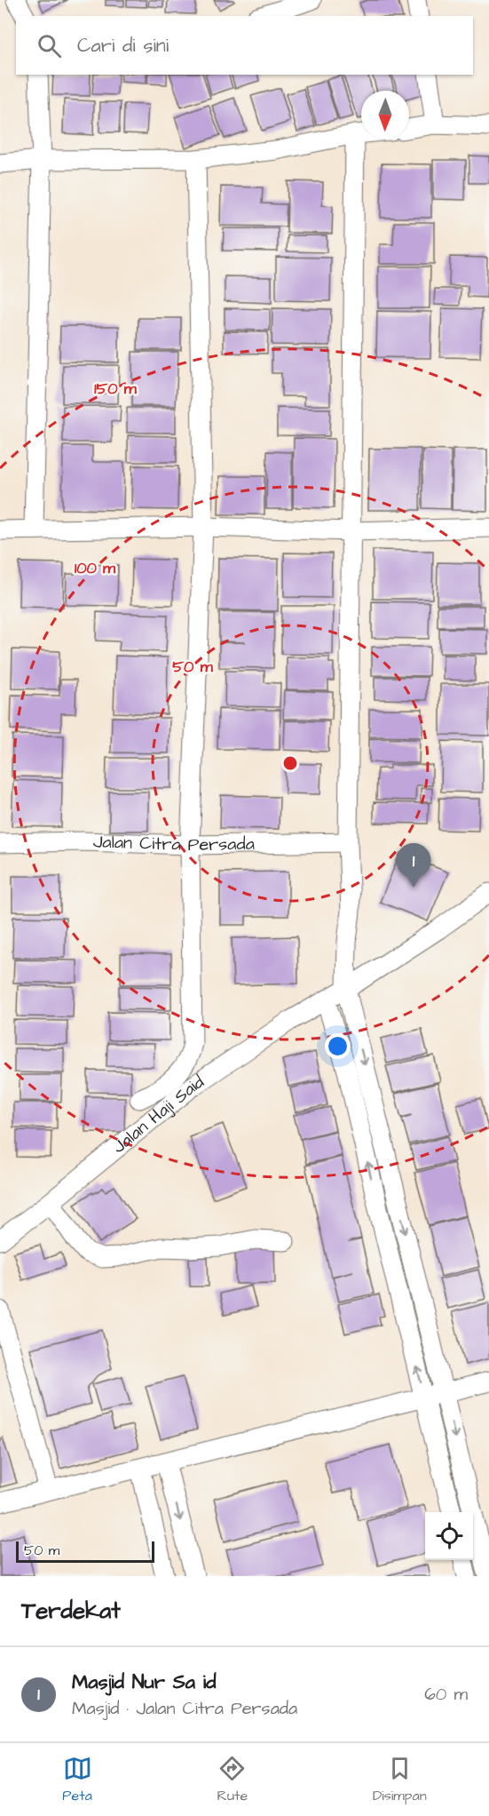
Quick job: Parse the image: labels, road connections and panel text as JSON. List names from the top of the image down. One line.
{"streets":{"street":["Jalan Citra Persada","Jalan Haji Said"]},"scale_bar":"50 m","north":"bottom","page":{"search":"Cari di sini","pins":"1","scale":"50 m","heading":"Terdekat","list":[{"mark":"1","name":"Masjid Nur Sa id","note":"Masjid · Jalan Citra Persada","value":"60 m"}],"nav":["Peta","Rute","Disimpan"]},"rings":["150 m","100 m","50 m"]}
